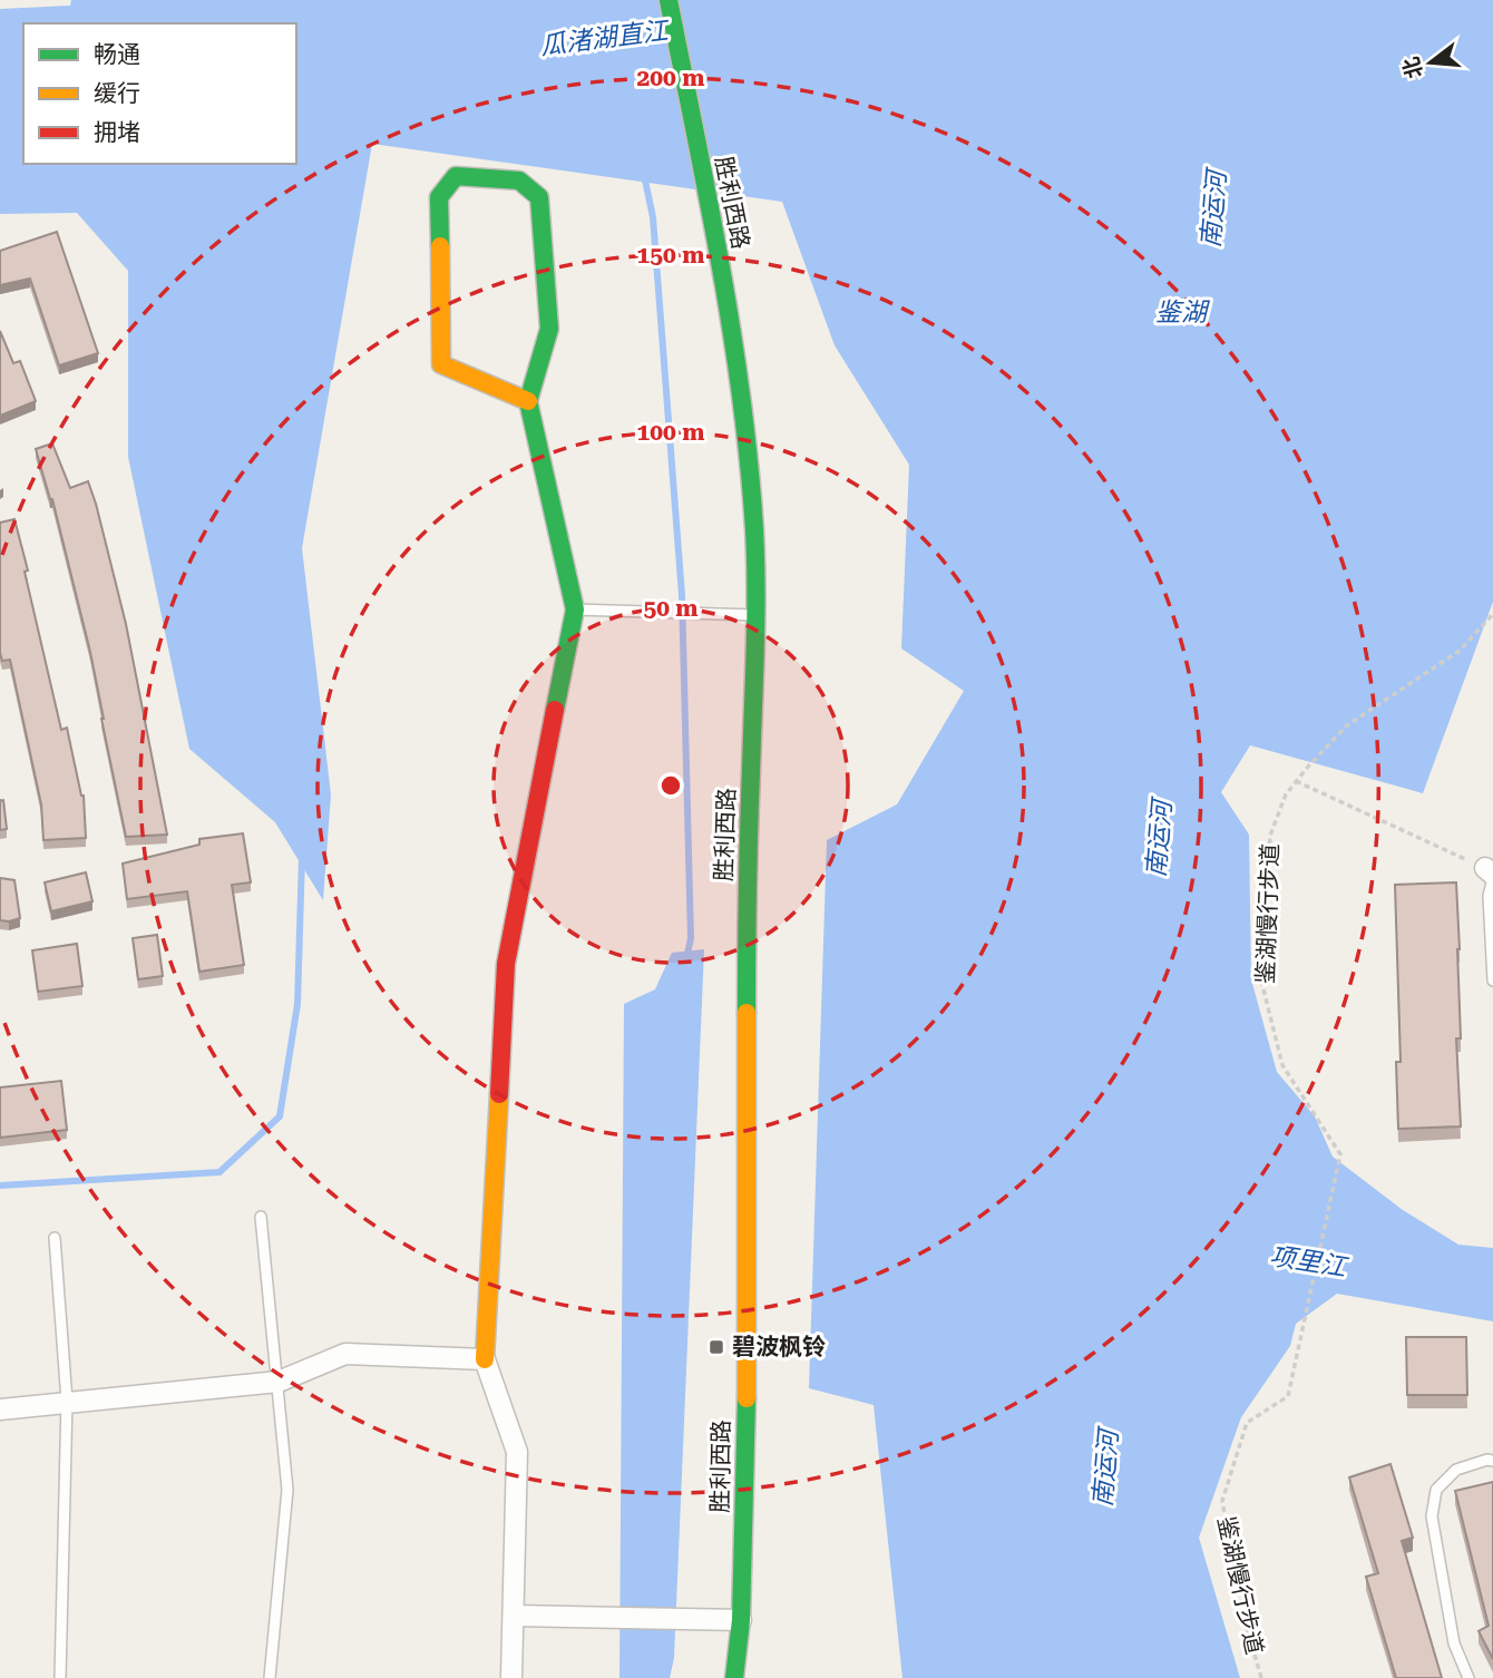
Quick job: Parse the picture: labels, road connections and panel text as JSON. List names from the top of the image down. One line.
{"streets":{"street":["胜利西路"],"path":["鉴湖慢行步道"]},"water":["瓜渚湖直江","南运河","鉴湖","项里江"],"places":{"transit":["碧波枫铃"]},"legend":["畅通","缓行","拥堵"],"north":"left","rings":["200 m","150 m","100 m","50 m"]}
